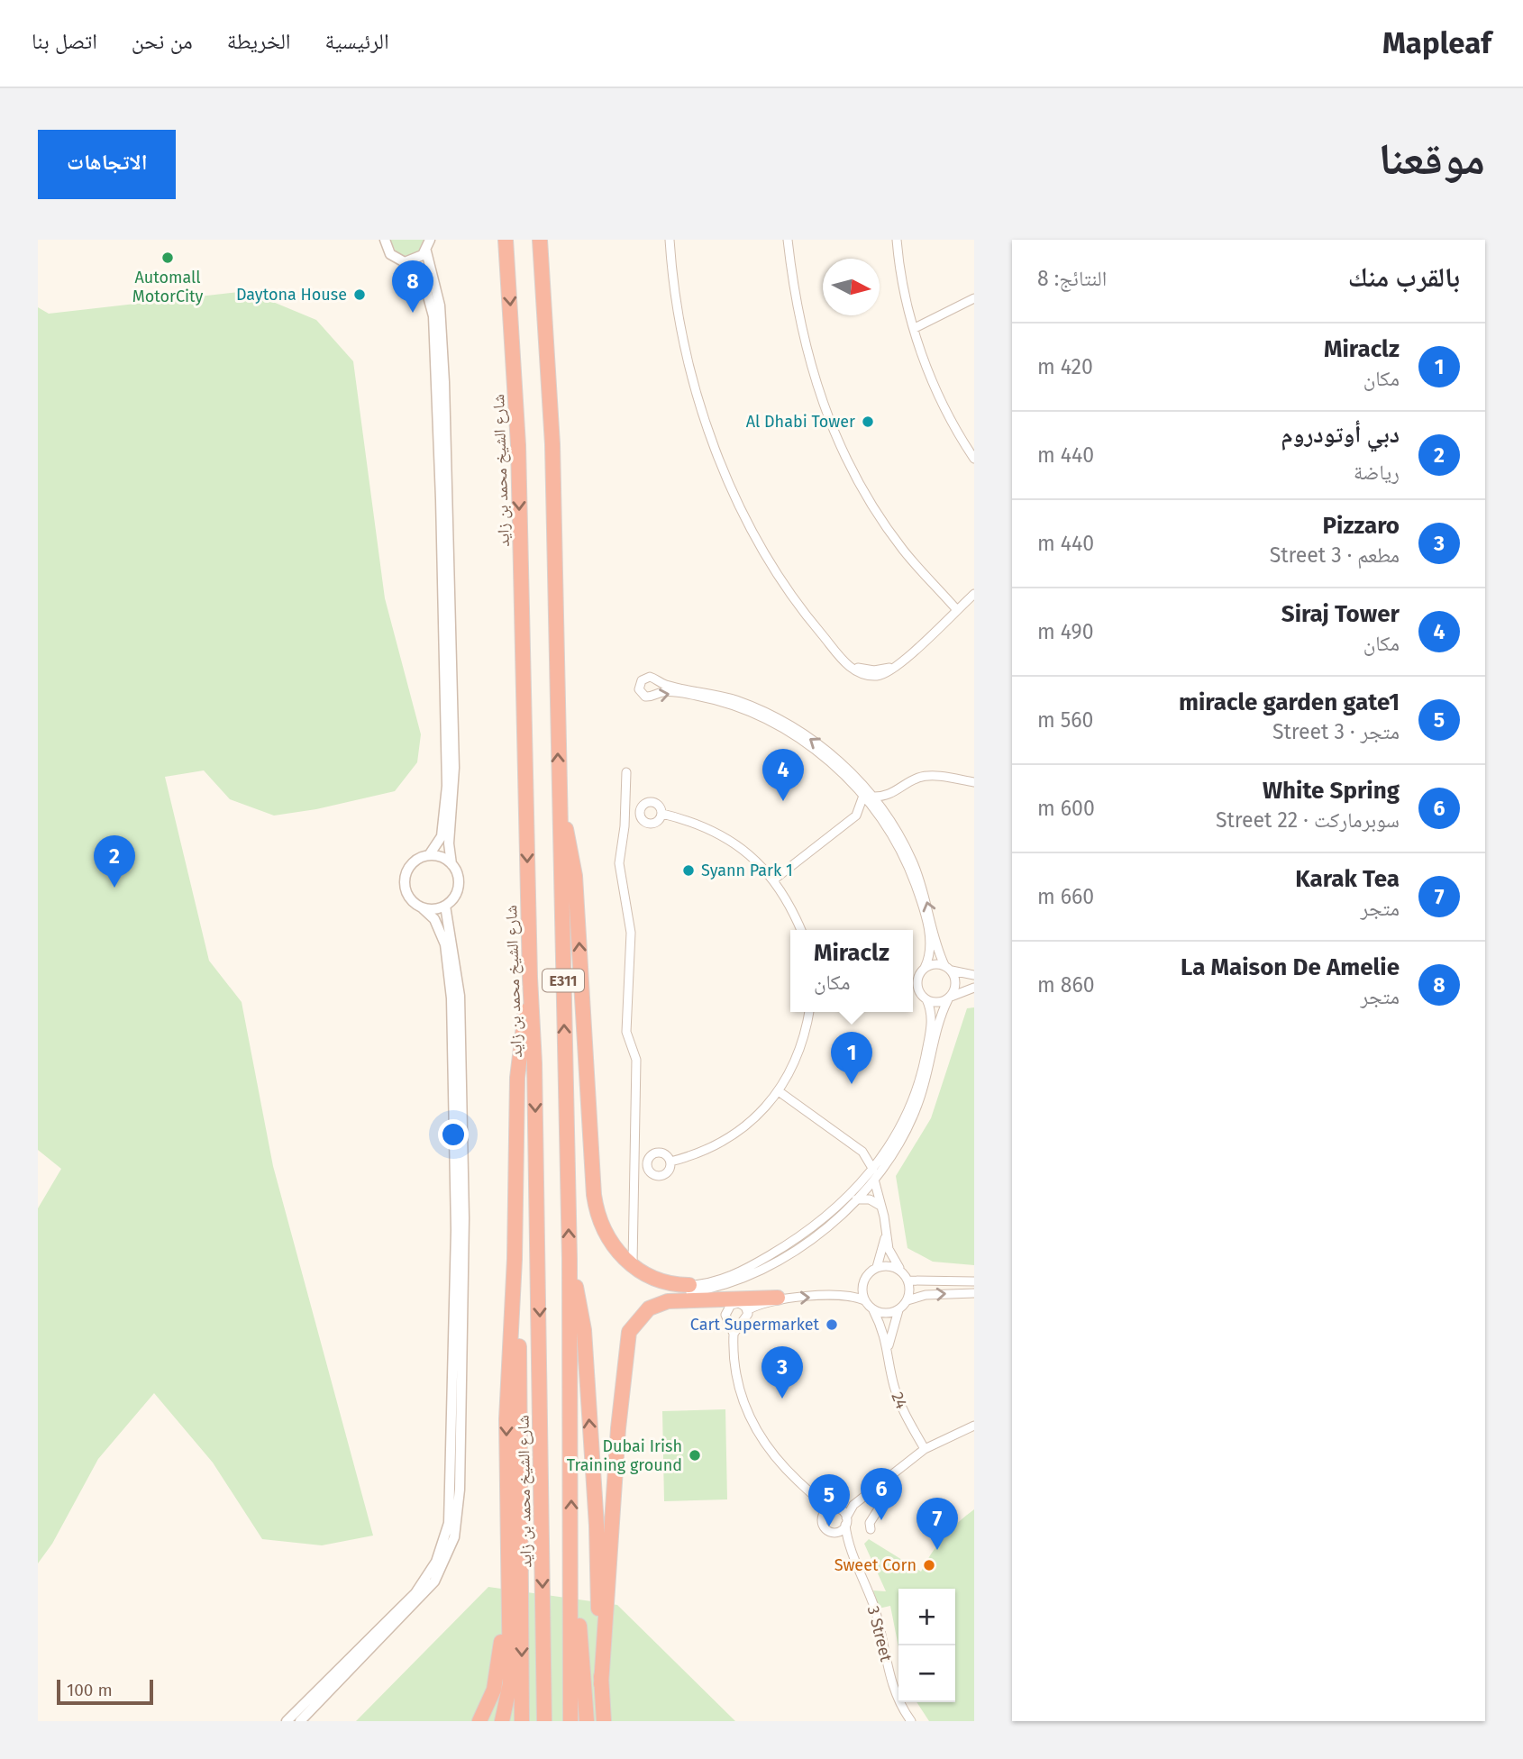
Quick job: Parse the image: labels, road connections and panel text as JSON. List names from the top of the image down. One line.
{"streets":{"highway":["شارع الشيخ محمد بن زايد","E311"],"street":["24","3 Street"]},"places":["Automall MotorCity","Daytona House","Al Dhabi Tower","Syann Park 1","Cart Supermarket","Dubai Irish Training ground","Sweet Corn"],"scale_bar":"100 m","north":"right","page":{"header":"Mapleaf","nav":["الرئيسية","الخريطة","من نحن","اتصل بنا"],"title":"موقعنا","buttons":"الاتجاهات","heading":["بالقرب منك","النتائج: 8"],"pins":["8","4","2","1","3","6","5","7"],"list":[{"mark":"1","name":"Miraclz","note":"مكان","value":"420 m"},{"mark":"2","name":"دبي أوتودروم","note":"رياضة","value":"440 m"},{"mark":"3","name":"Pizzaro","note":"مطعم · 3 Street","value":"440 m"},{"mark":"4","name":"Siraj Tower","note":"مكان","value":"490 m"},{"mark":"5","name":"miracle garden gate1","note":"متجر · 3 Street","value":"560 m"},{"mark":"6","name":"White Spring","note":"سوبرماركت · 22 Street","value":"600 m"},{"mark":"7","name":"Karak Tea","note":"متجر","value":"660 m"},{"mark":"8","name":"La Maison De Amelie","note":"متجر","value":"860 m"}],"popup":["Miraclz","مكان"],"map_buttons":["+","−"],"scale":"100 m"}}
